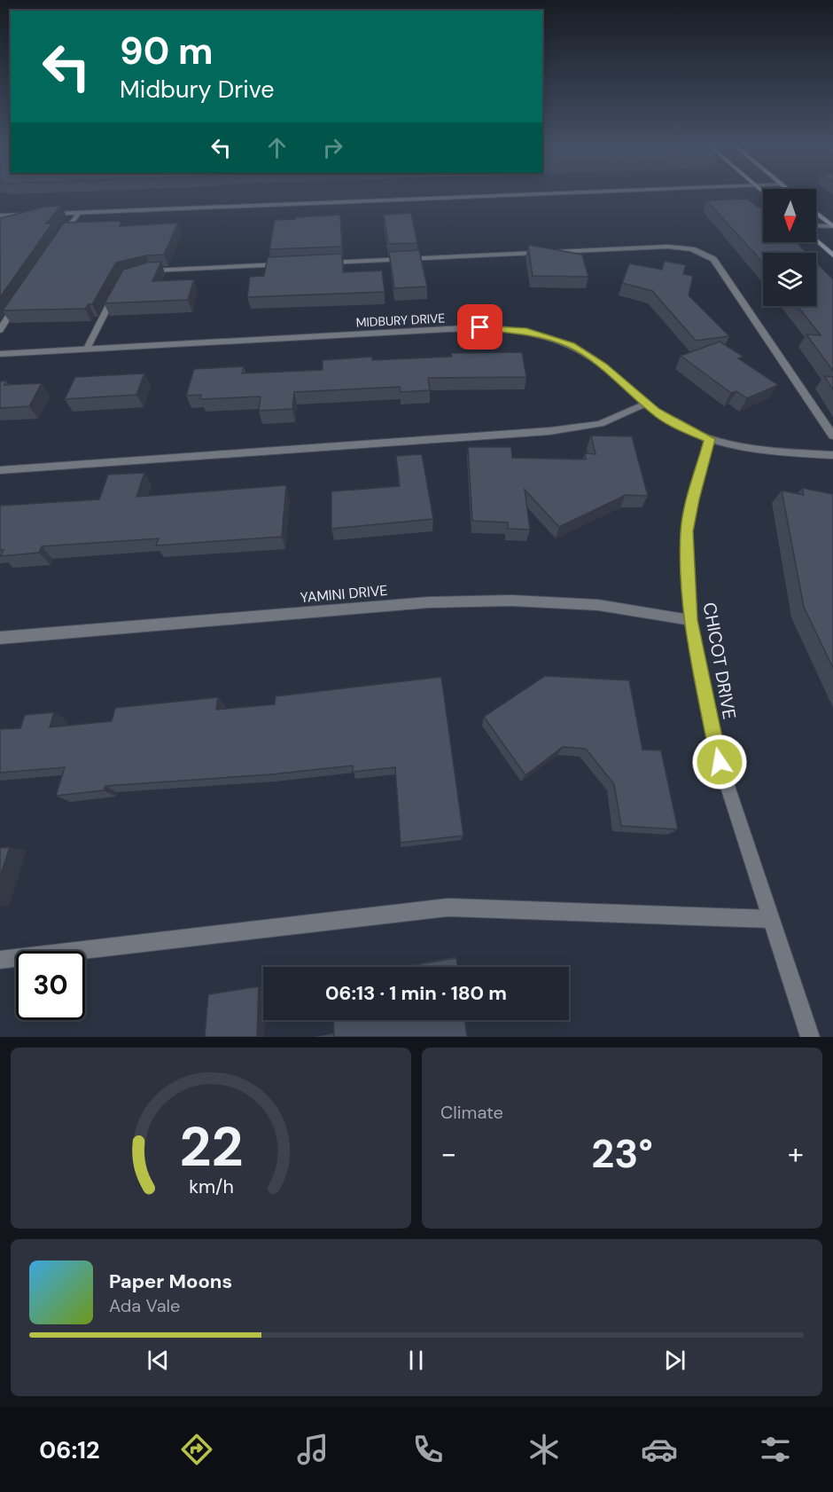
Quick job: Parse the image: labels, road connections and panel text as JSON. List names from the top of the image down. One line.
{"streets":{"street":["MIDBURY DRIVE","YAMINI DRIVE","CHICOT DRIVE"]},"crossings":[["MIDBURY DRIVE","CHICOT DRIVE"],["YAMINI DRIVE","CHICOT DRIVE"]],"north":"bottom","page":{"turn":["90 m","Midbury Drive"],"limit":"30","trip":"06:13 · 1 min · 180 m","tile":"Climate","heat":["−","23°","+"],"song":["Paper Moons","Ada Vale"],"tabs":"06:12","gauge":["22","km/h"]}}
